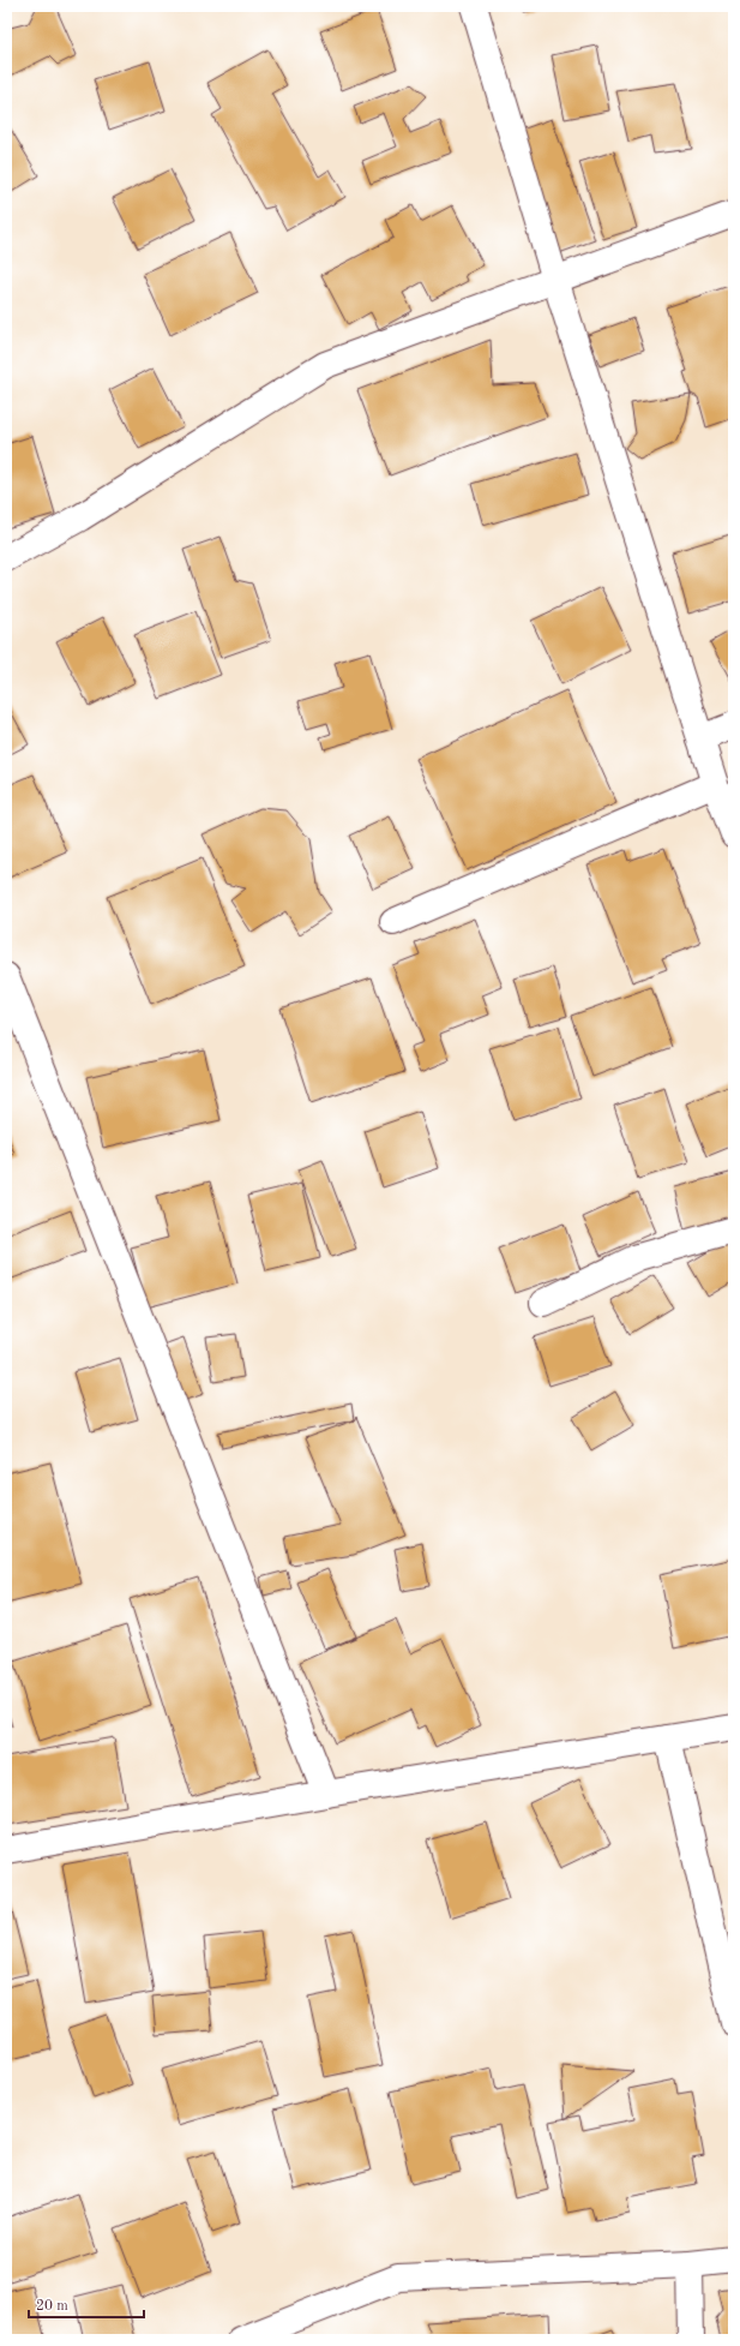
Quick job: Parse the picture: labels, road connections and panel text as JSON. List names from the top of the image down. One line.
{"scale_bar":"20 m"}
